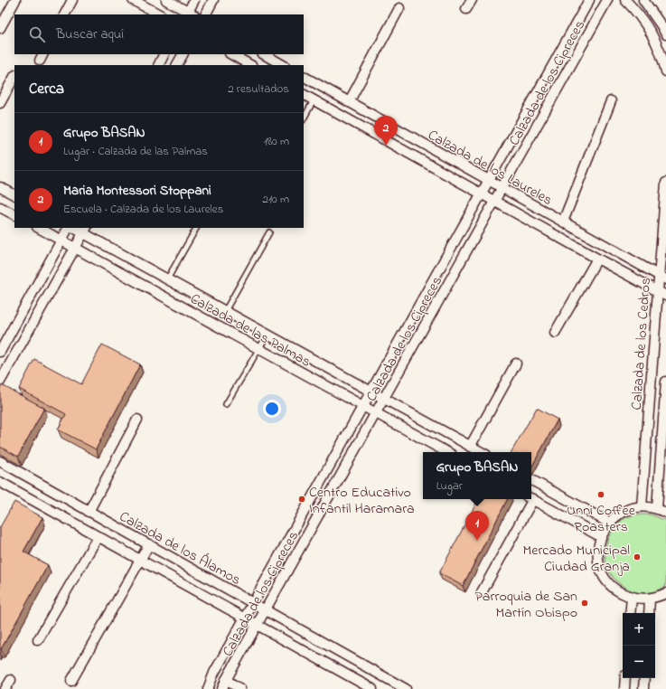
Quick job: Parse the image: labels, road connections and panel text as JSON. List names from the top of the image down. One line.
{"streets":{"street":["Calzada de los Cipreces","Calzada de los Laureles","Calzada de las Palmas","Calzada de los Cedros","Calzada de los Álamos"]},"crossings":[["Calzada de los Cipreces","Calzada de los Laureles"],["Calzada de los Cipreces","Calzada de las Palmas"],["Calzada de los Cipreces","Calzada de los Álamos"],["Calzada de los Laureles","Calzada de los Cedros"]],"places":["Unni Coffee Roasters","Centro Educativo Infantil Haramara","Mercado Municipal Ciudad Granja","Parroquia de San Martín Obispo"],"page":{"search":"Buscar aquí","heading":["Cerca","2 resultados"],"list":[{"mark":"1","name":"Grupo BASAN","note":"Lugar · Calzada de las Palmas","value":"180 m"},{"mark":"2","name":"Maria Montessori Stoppani","note":"Escuela · Calzada de los Laureles","value":"210 m"}],"pins":["2","1"],"popup":["Grupo BASAN","Lugar"],"map_buttons":["+","−"]}}
